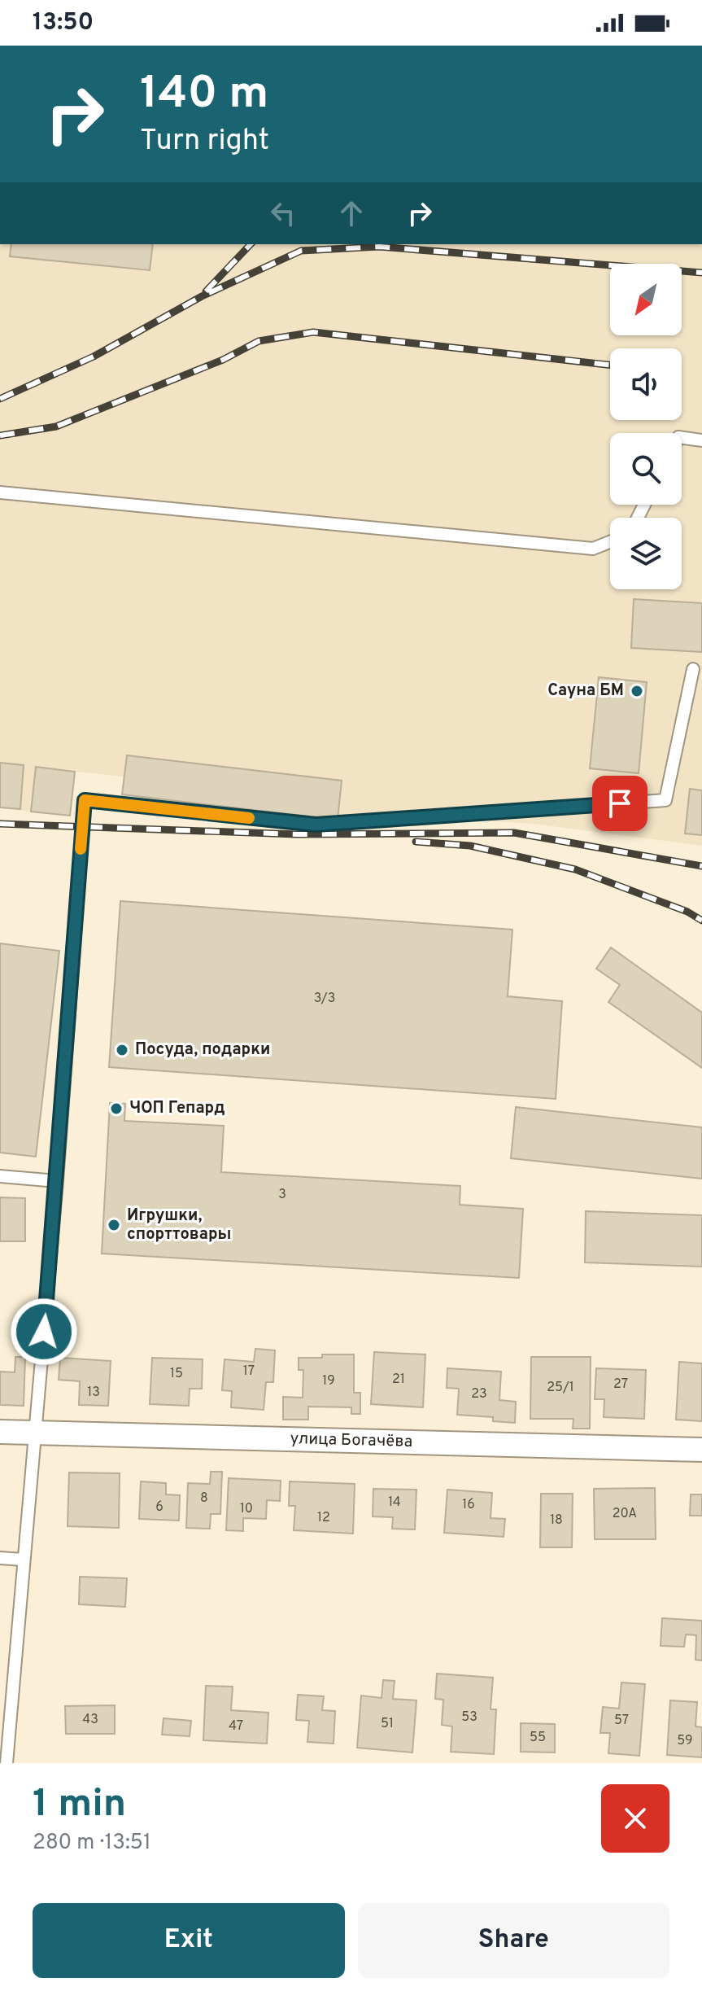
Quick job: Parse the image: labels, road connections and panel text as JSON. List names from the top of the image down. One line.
{"streets":{"street":["улица Богачёва"]},"places":["Сауна БМ","Посуда, подарки","ЧОП Гепард","Игрушки, спорттовары"],"house_numbers":["3/3","3","17","15","21","19","27","25/1","13","23","8","14","16","6","10","20А","12","18","53","43","57","51","47","55","59"],"north":"bottom left","page":{"status":"13:50","turn":["140 m","Turn right"],"heading":["1 min","280 m · 13:51"],"buttons":["Exit","Share"]}}
